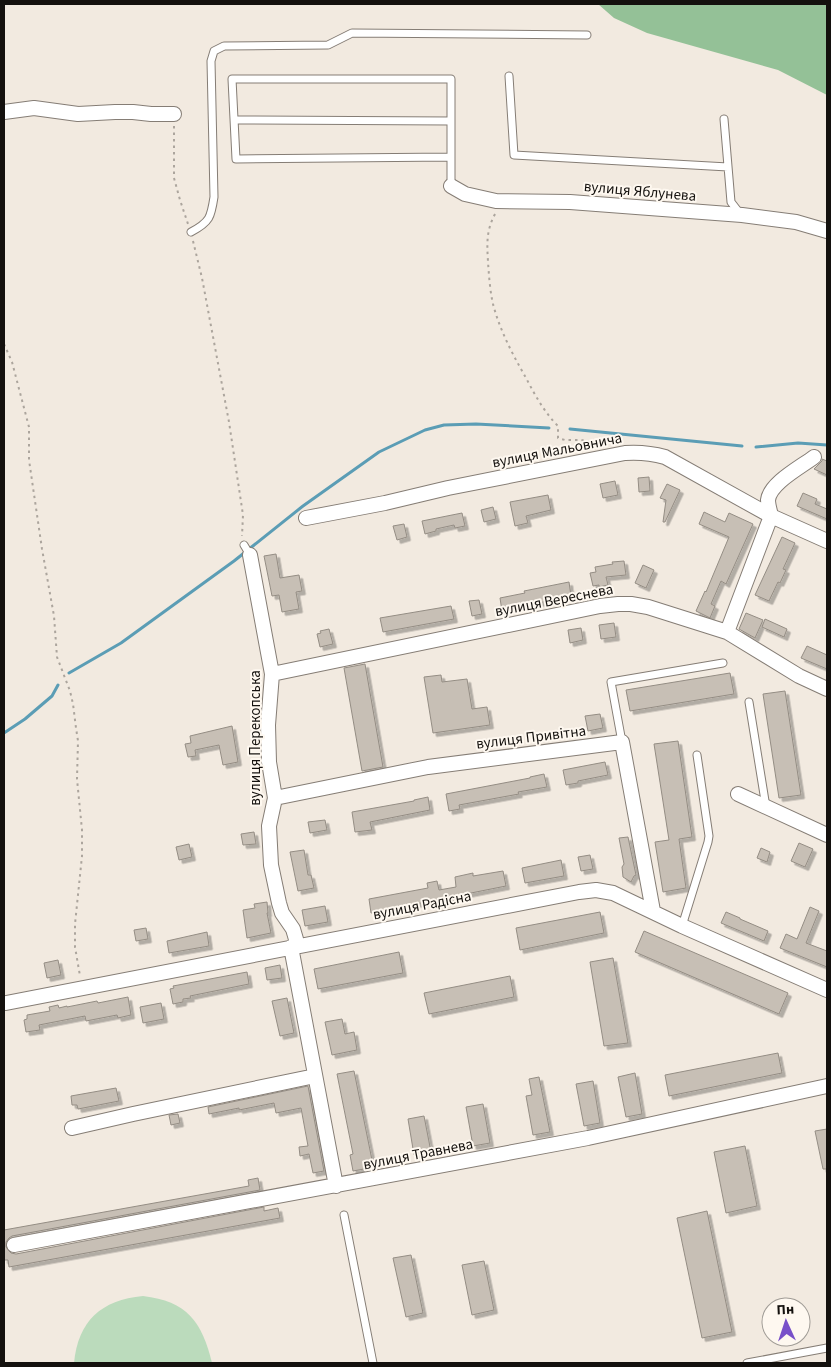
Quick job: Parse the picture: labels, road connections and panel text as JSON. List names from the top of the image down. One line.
{"streets":{"street":["вулиця Яблунева","вулиця Мальовнича","вулиця Вереснева","вулиця Привітна","вулиця Перекопська","вулиця Радісна","вулиця Травнева"]},"crossings":[["вулиця Вереснева","вулиця Перекопська"],["вулиця Привітна","вулиця Перекопська"],["вулиця Перекопська","вулиця Радісна"],["вулиця Перекопська","вулиця Травнева"]],"north":"top"}
